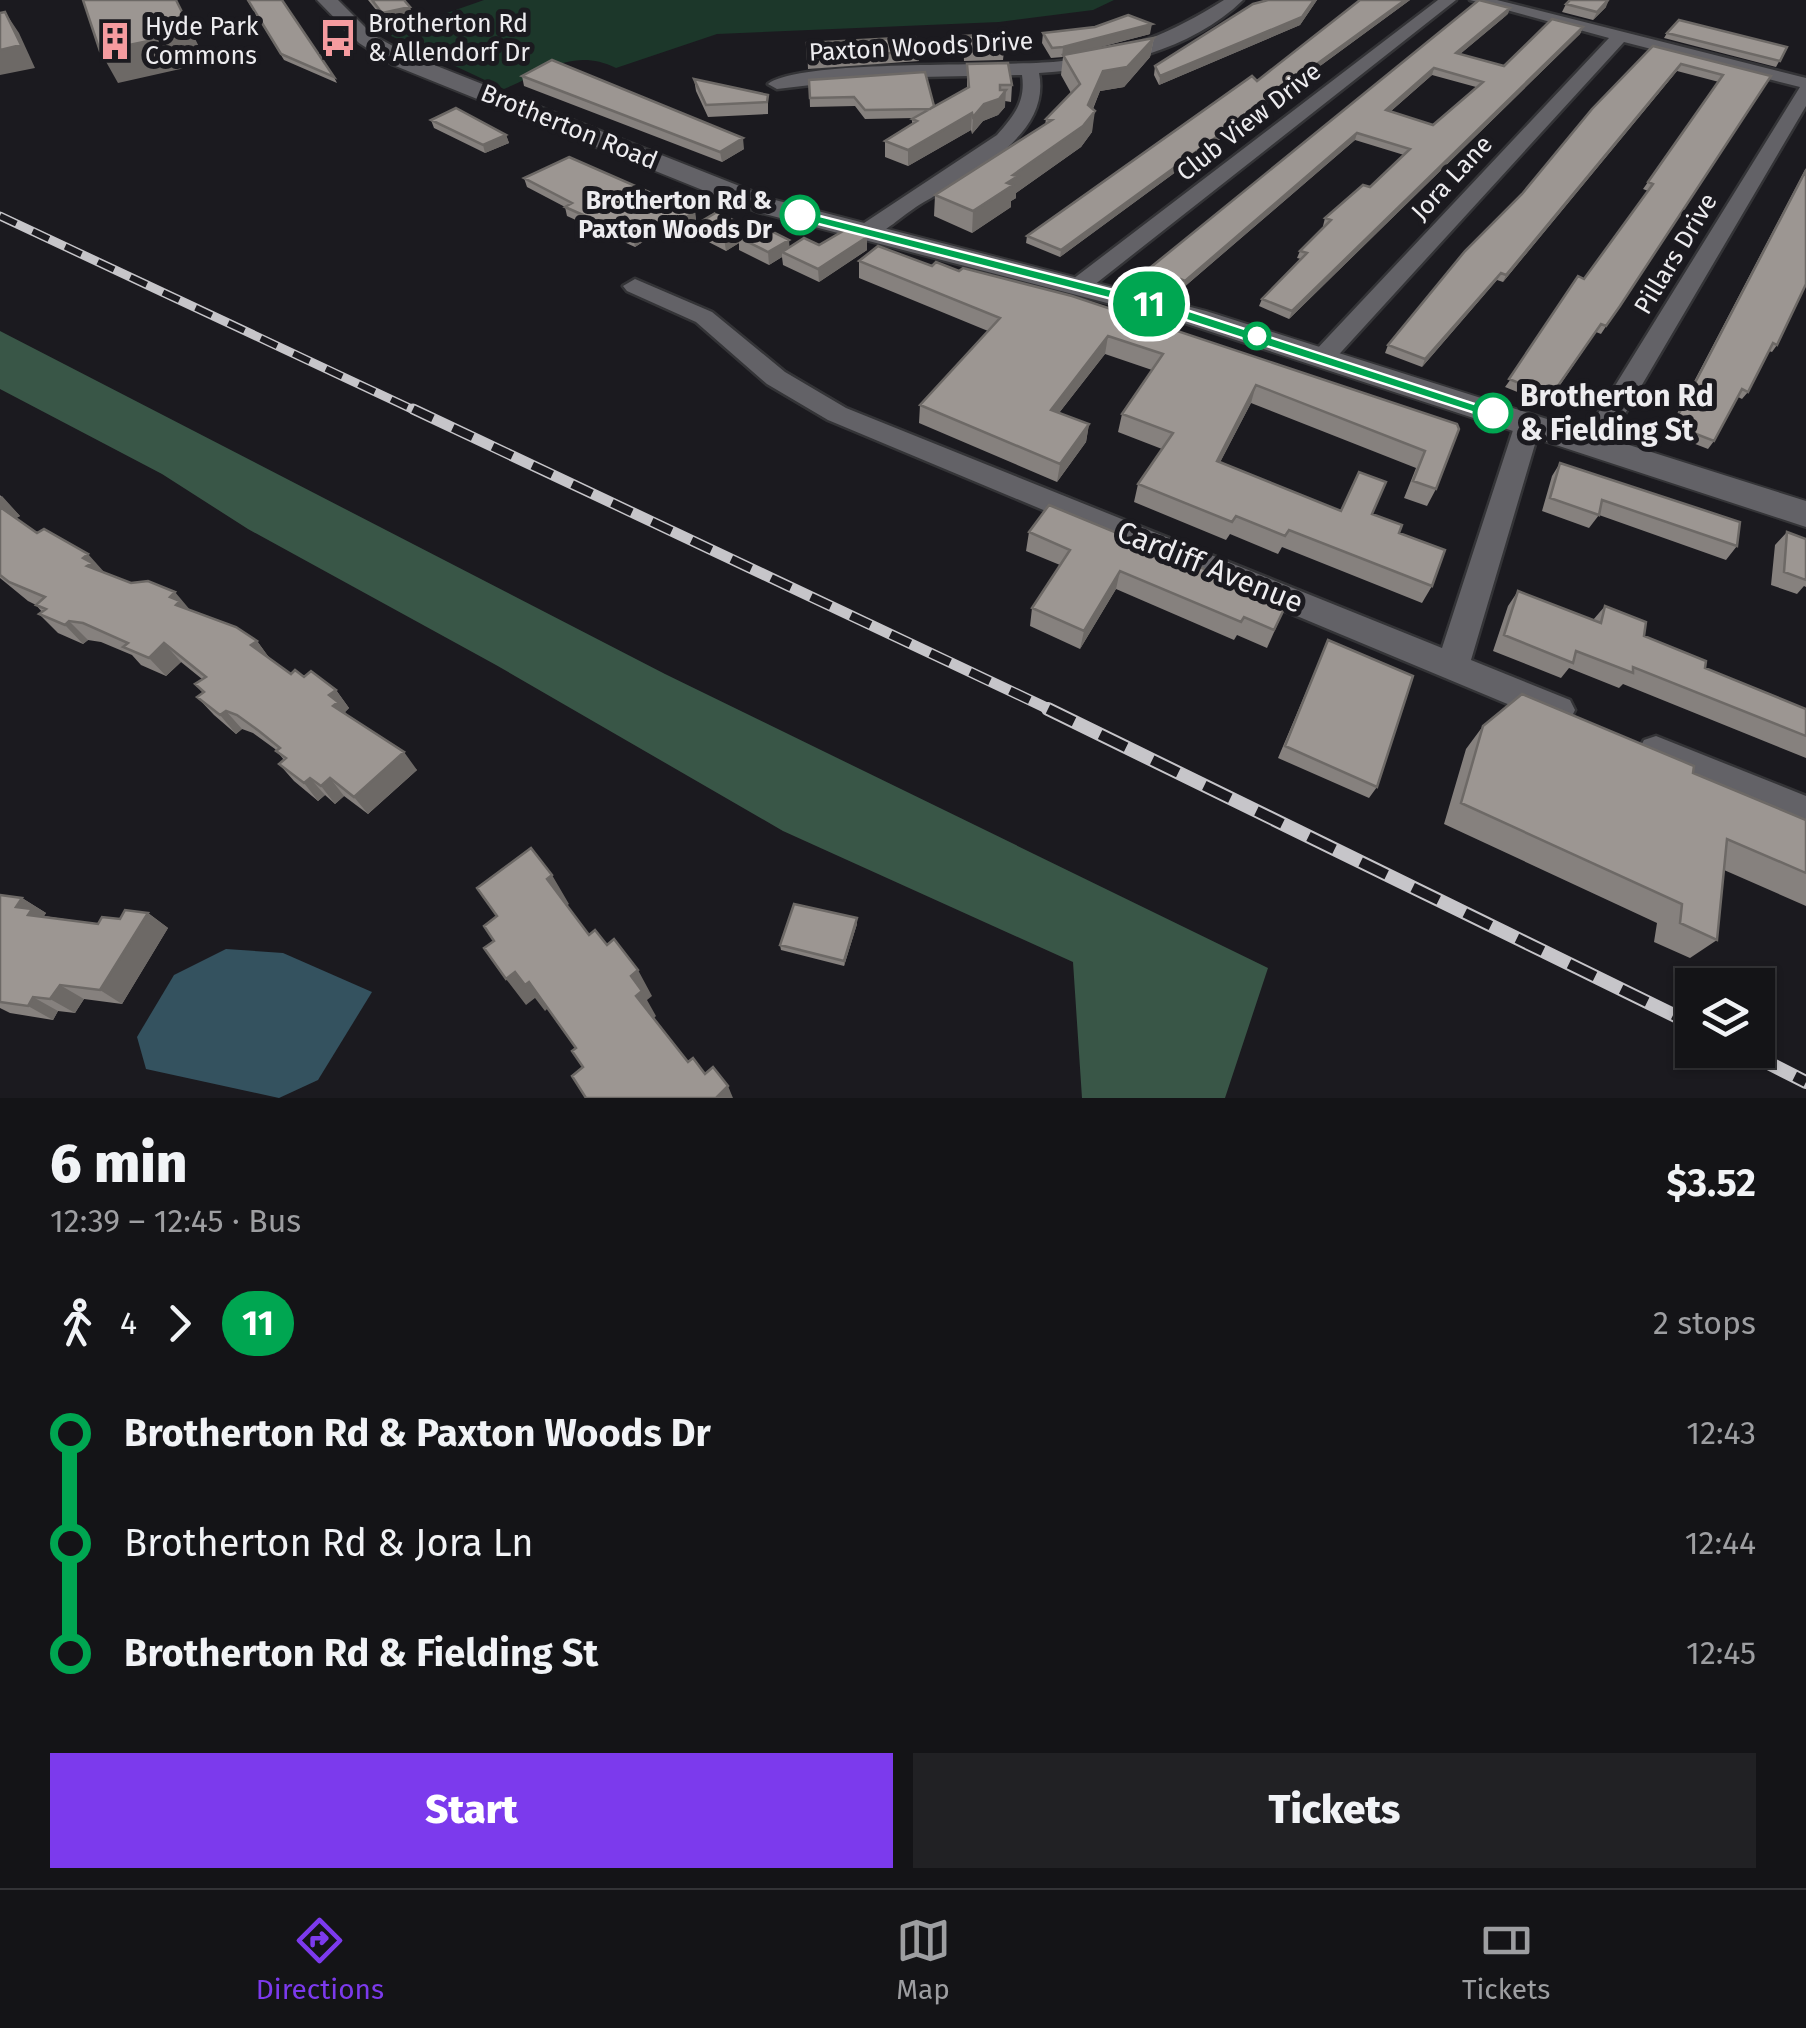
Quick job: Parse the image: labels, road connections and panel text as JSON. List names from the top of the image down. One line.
{"streets":{"street":["Paxton Woods Drive","Club View Drive","Brotherton Road","Jora Lane","Pillars Drive","Cardiff Avenue"]},"crossings":[["Club View Drive","Brotherton Road"],["Brotherton Road","Jora Lane"],["Brotherton Road","Pillars Drive"]],"places":{"bus stop":["Brotherton Rd & Allendorf Dr"],"building":["Hyde Park Commons"],"other":["Brotherton Rd & Paxton Woods Dr","Brotherton Rd & Fielding St"]},"lines":["bus line 11"],"page":{"on_map":"11","heading":["6 min","12:39 – 12:45 · Bus","$3.52"],"legs":["4","11","2 stops"],"list":[{"name":"Brotherton Rd & Paxton Woods Dr","value":"12:43"},{"name":"Brotherton Rd & Jora Ln","value":"12:44"},{"name":"Brotherton Rd & Fielding St","value":"12:45"}],"buttons":["Start","Tickets"],"tabs":["Directions","Map","Tickets"]}}
